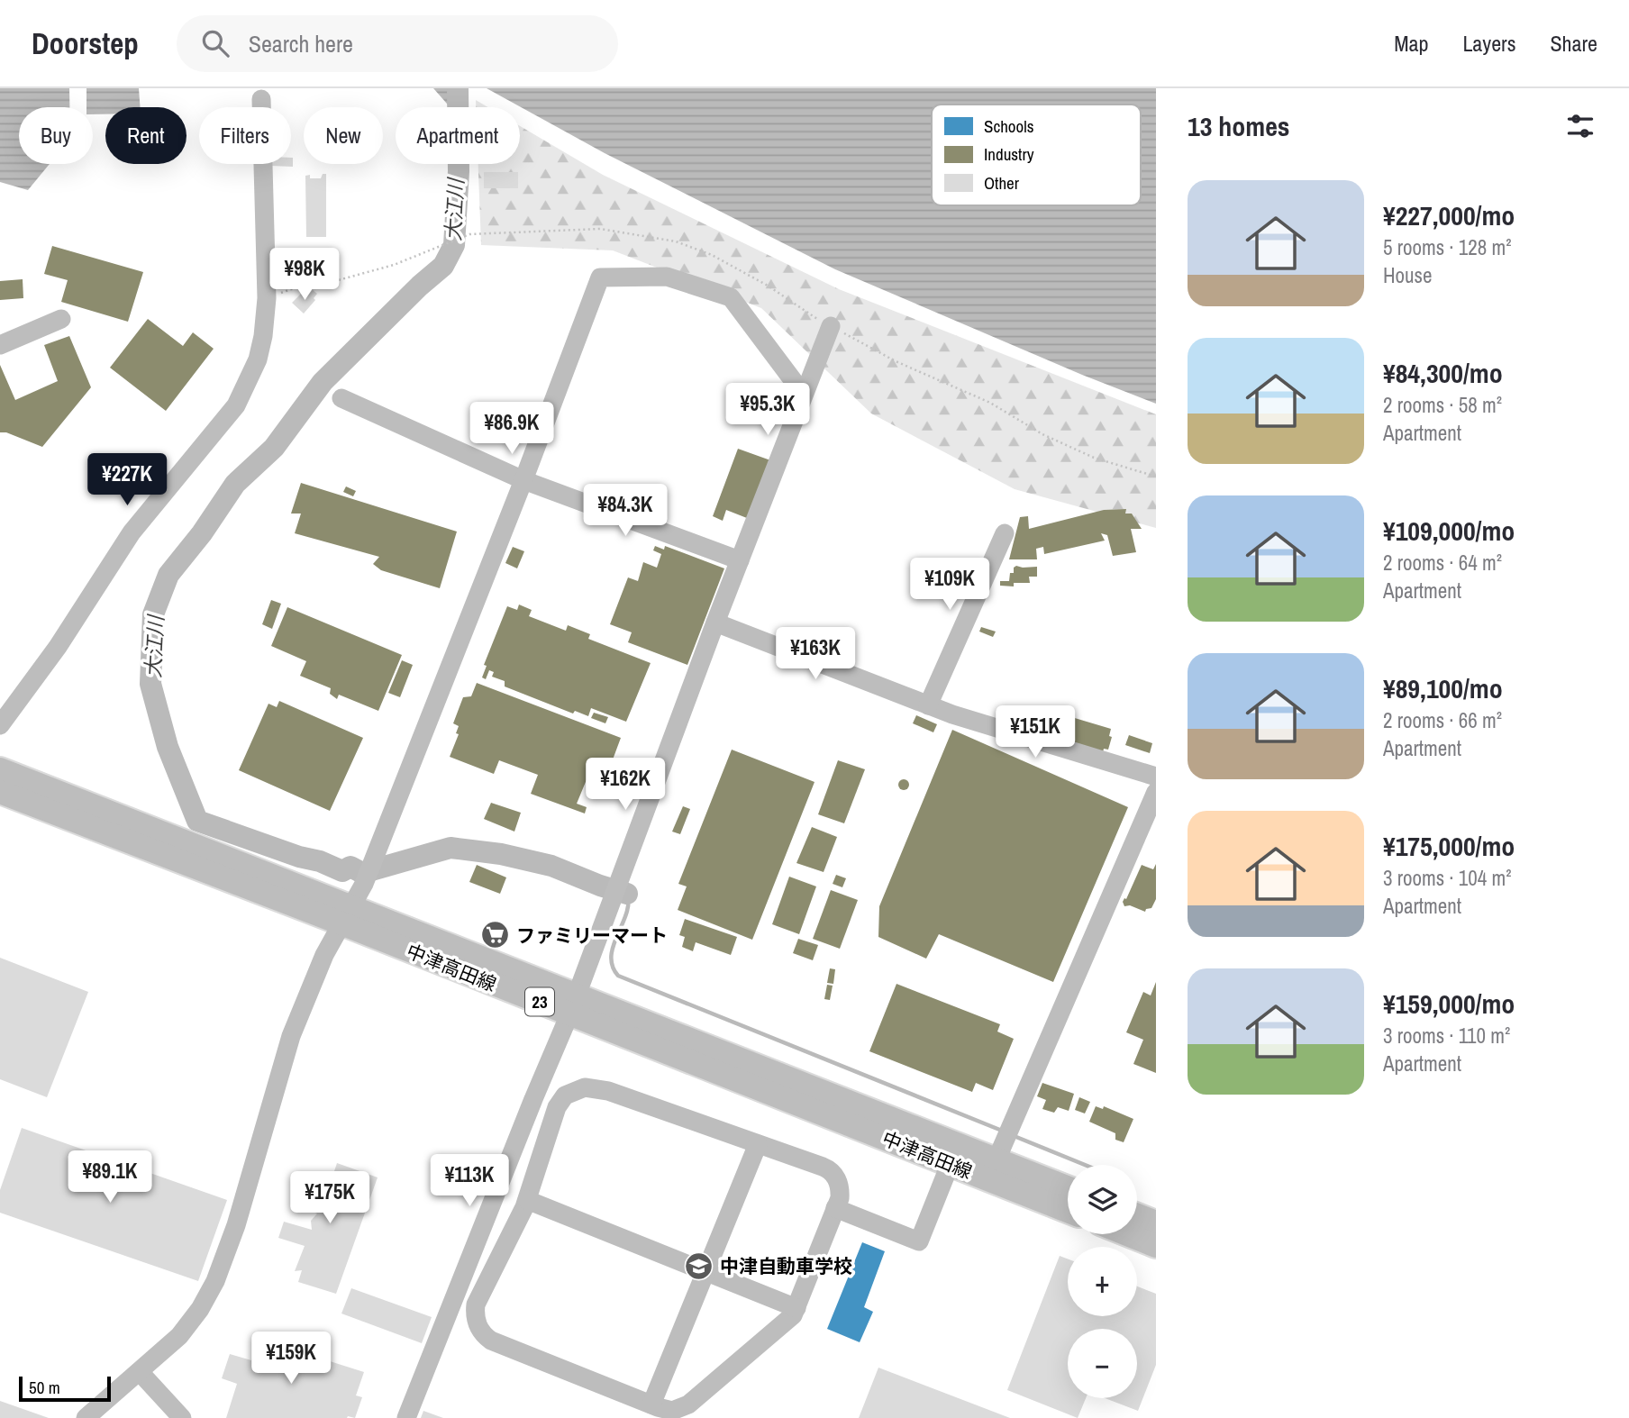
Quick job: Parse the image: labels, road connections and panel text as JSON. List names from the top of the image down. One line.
{"streets":{"main road":["中津高田線","23"]},"water":["大江川"],"places":{"supermarket":["ファミリーマート"],"school or university":["中津自動車学校"]},"legend":["Schools","Industry","Other"],"scale_bar":"50 m","page":{"header":"Doorstep","search":"Search here","nav":["Map","Layers","Share"],"heading":"13 homes","chip":["Buy","Rent","Filters","New","Apartment"],"list":[{"name":"¥227,000/mo","note":"5 rooms · 128 m² · House"},{"name":"¥84,300/mo","note":"2 rooms · 58 m² · Apartment"},{"name":"¥109,000/mo","note":"2 rooms · 64 m² · Apartment"},{"name":"¥89,100/mo","note":"2 rooms · 66 m² · Apartment"},{"name":"¥175,000/mo","note":"3 rooms · 104 m² · Apartment"},{"name":"¥159,000/mo","note":"3 rooms · 110 m² · Apartment"}],"price":["¥98K","¥95.3K","¥86.9K","¥227K","¥84.3K","¥109K","¥163K","¥151K","¥162K","¥89.1K","¥113K","¥175K","¥159K"],"map_buttons":["+","−"],"scale":"50 m"}}
